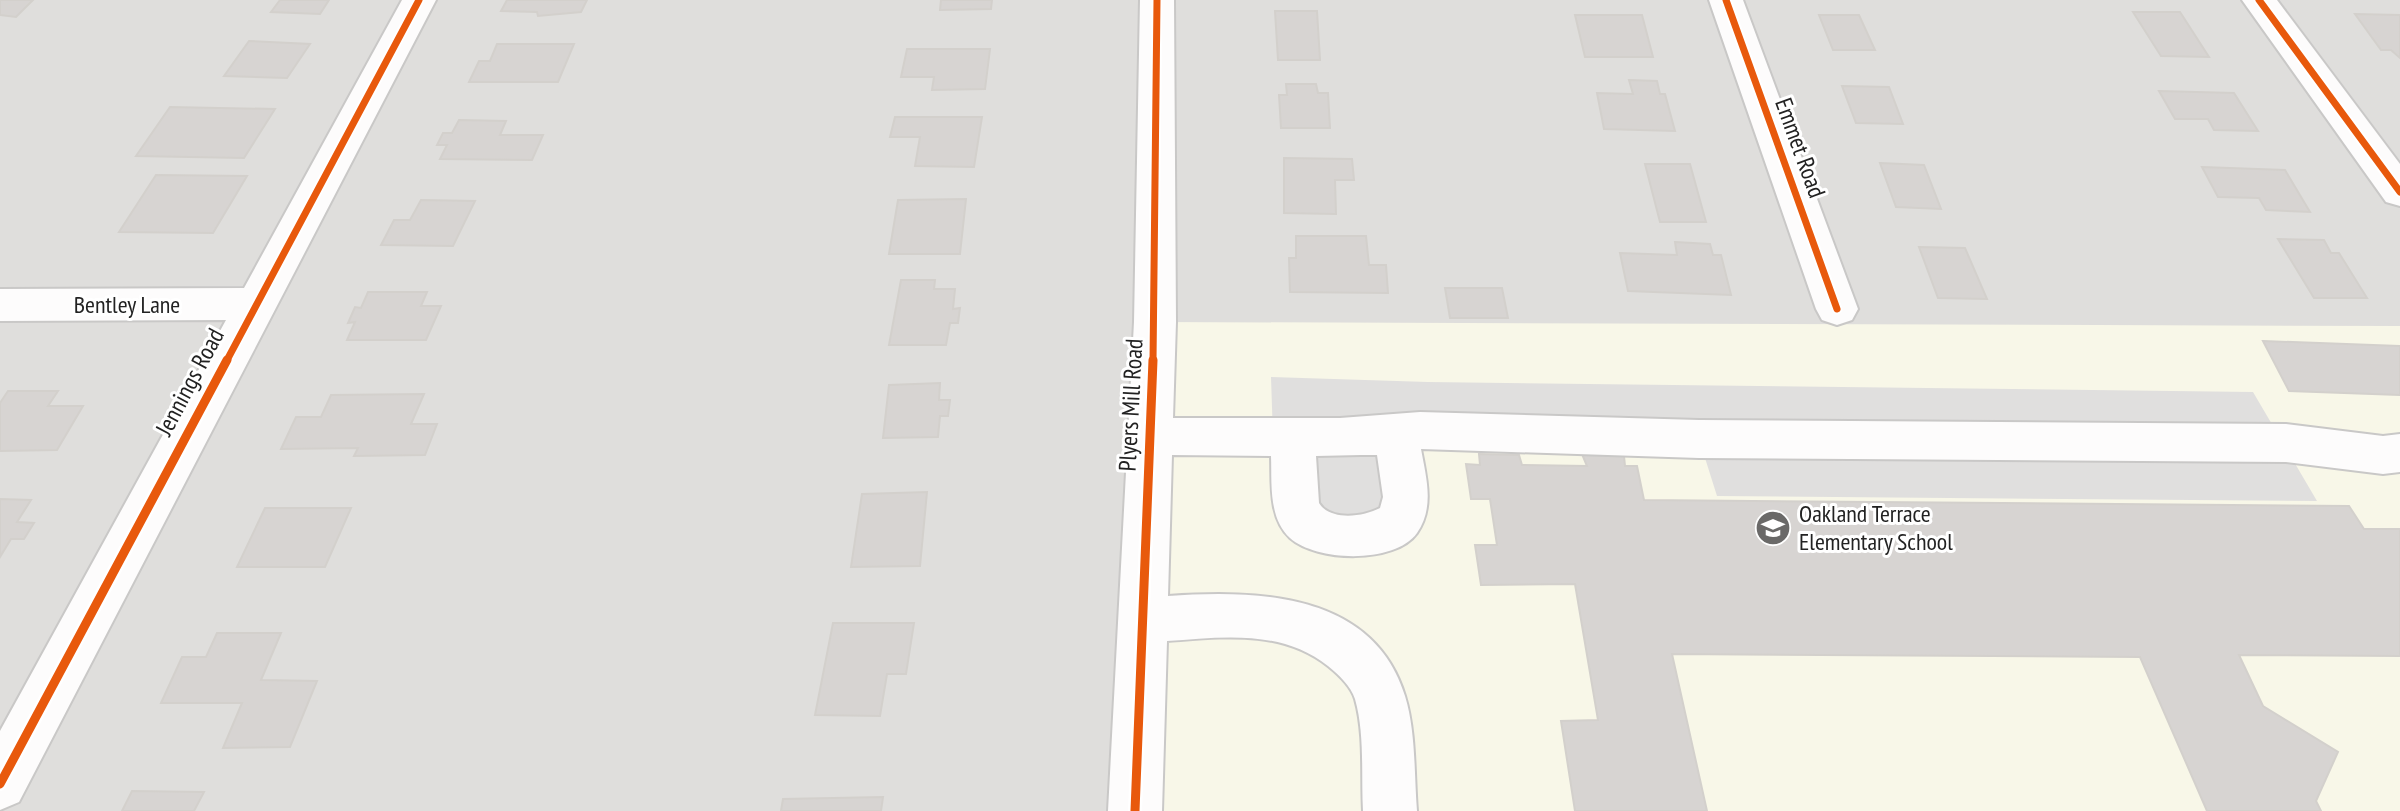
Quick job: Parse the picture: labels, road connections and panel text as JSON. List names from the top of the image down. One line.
{"streets":{"street":["Emmet Road","Bentley Lane","Jennings Road","Plyers Mill Road"]},"crossings":[["Bentley Lane","Jennings Road"]],"places":{"school or university":["Oakland Terrace Elementary School"]}}
